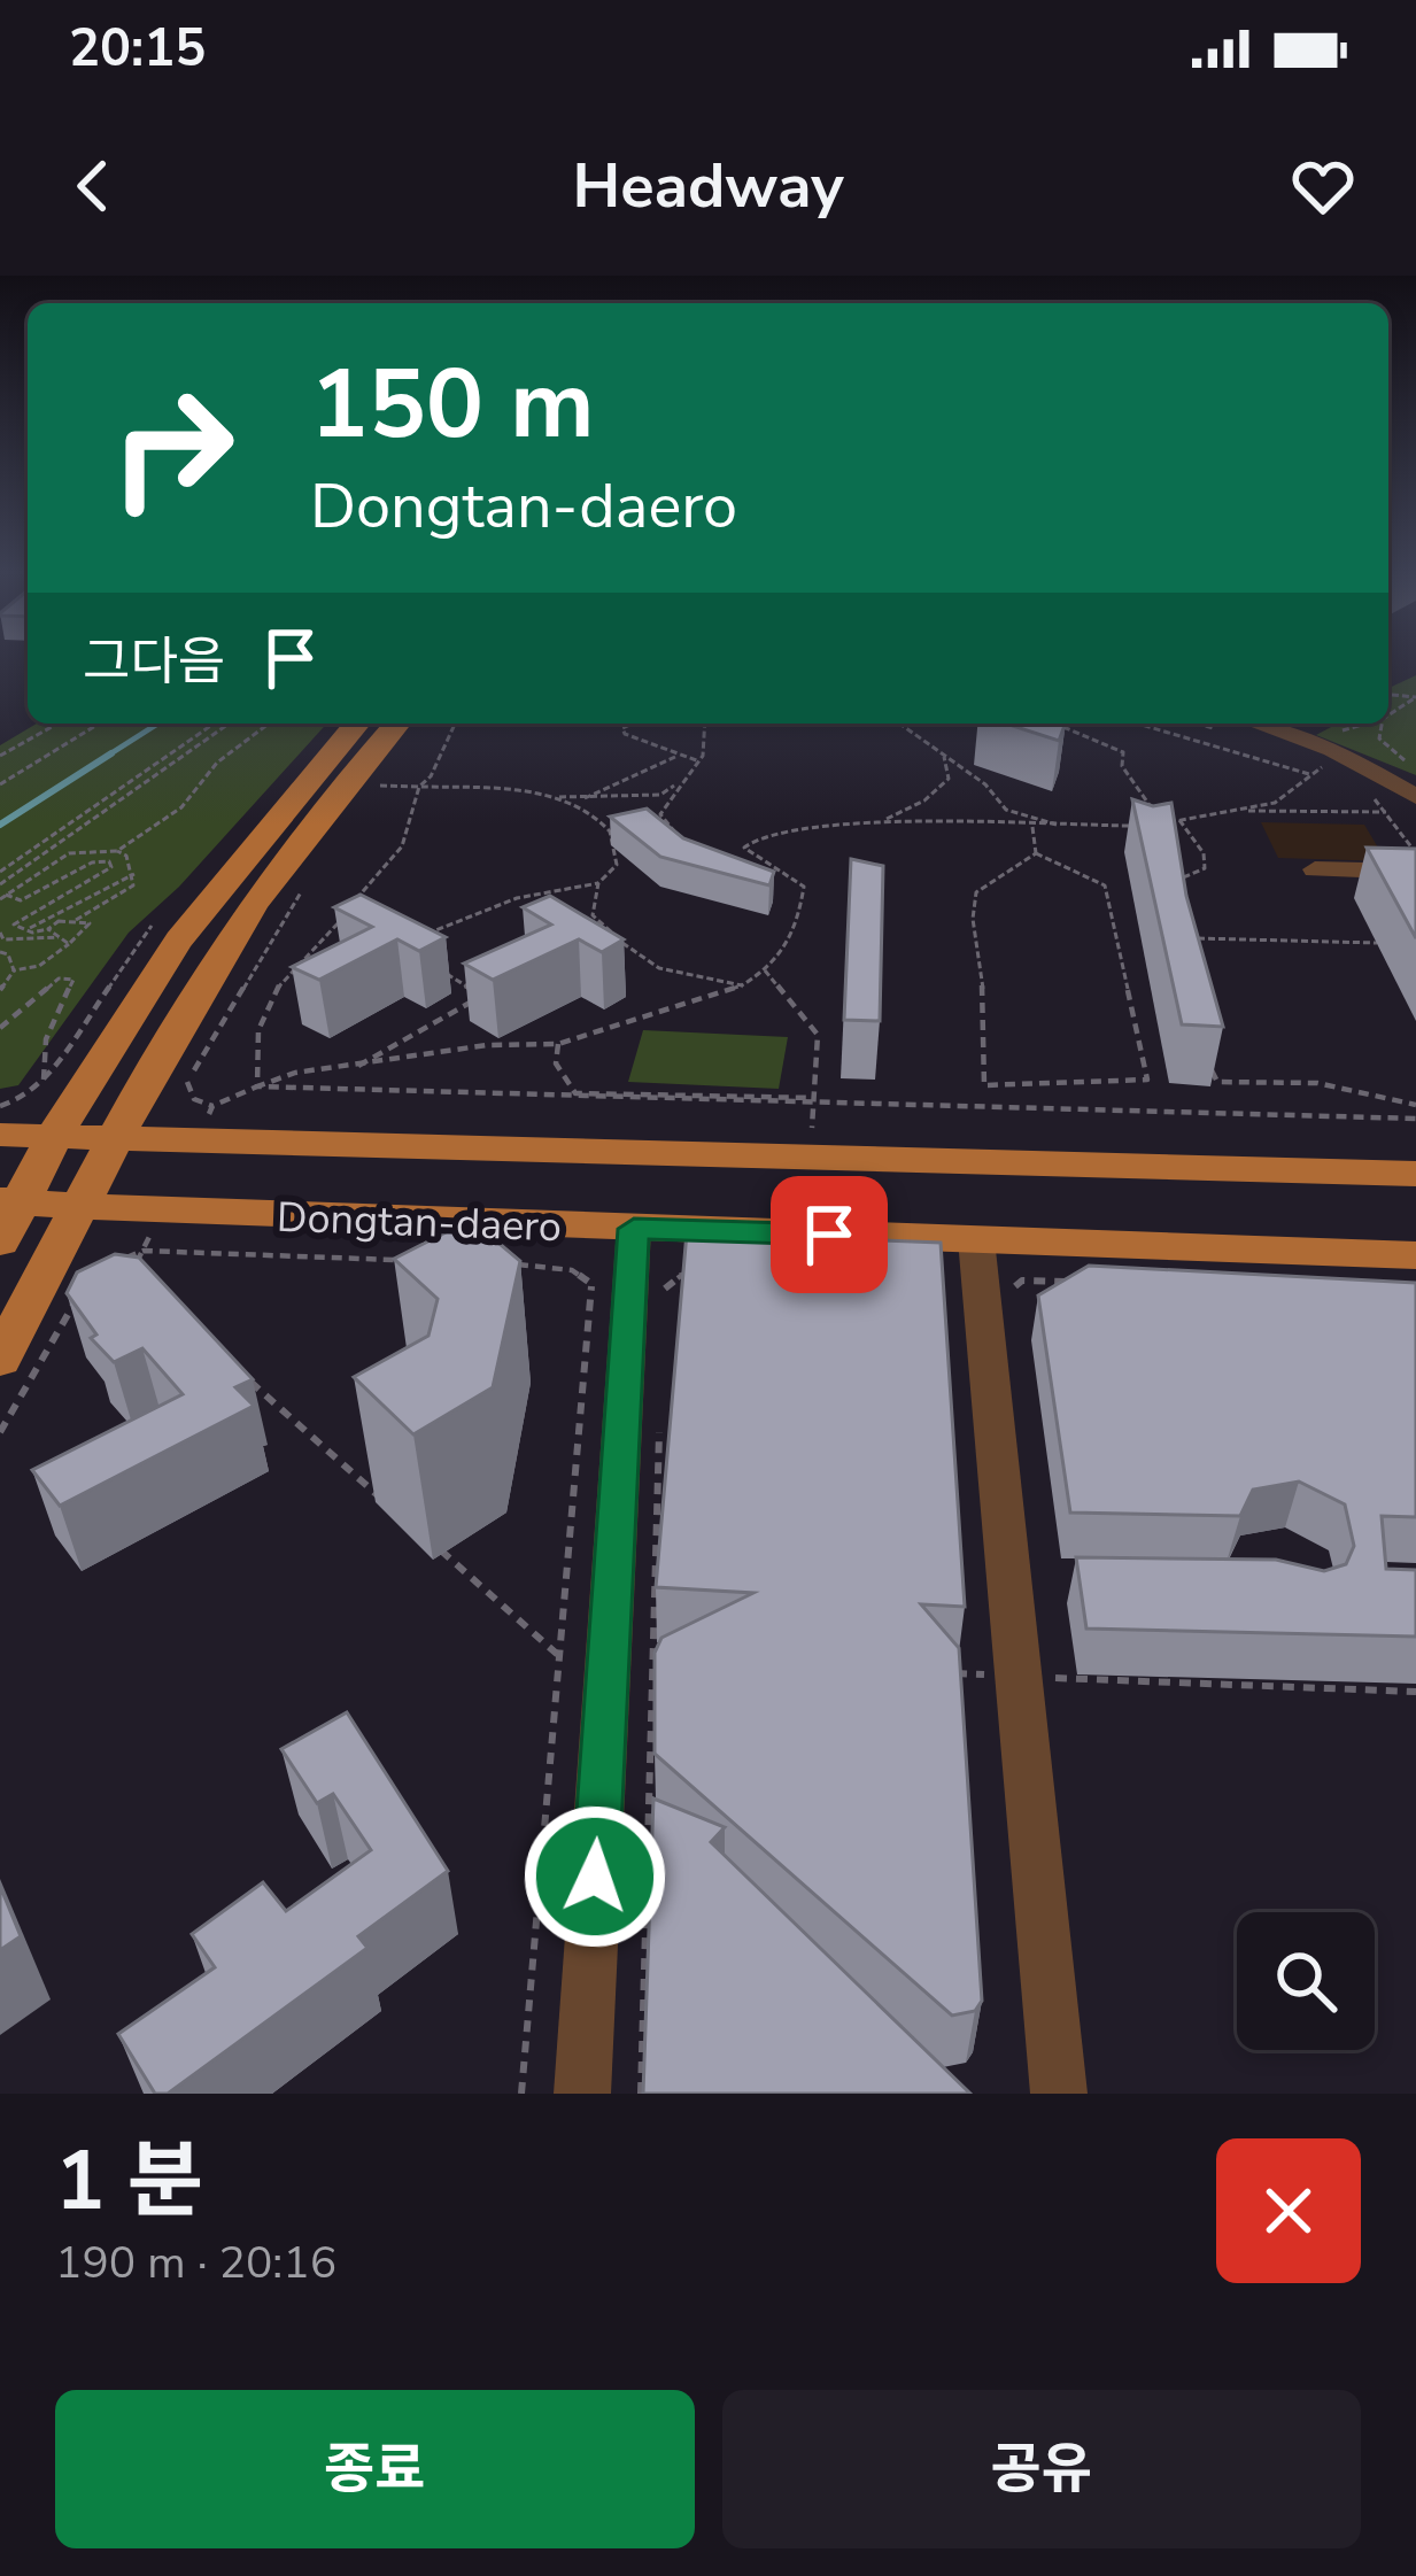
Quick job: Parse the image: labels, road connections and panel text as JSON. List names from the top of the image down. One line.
{"streets":{"main road":["Dongtan-daero"]},"page":{"status":"20:15","header":"Headway","turn":["150 m","Dongtan-daero"],"then":"그다음","heading":["1 분","190 m · 20:16"],"buttons":["종료","공유"]}}
